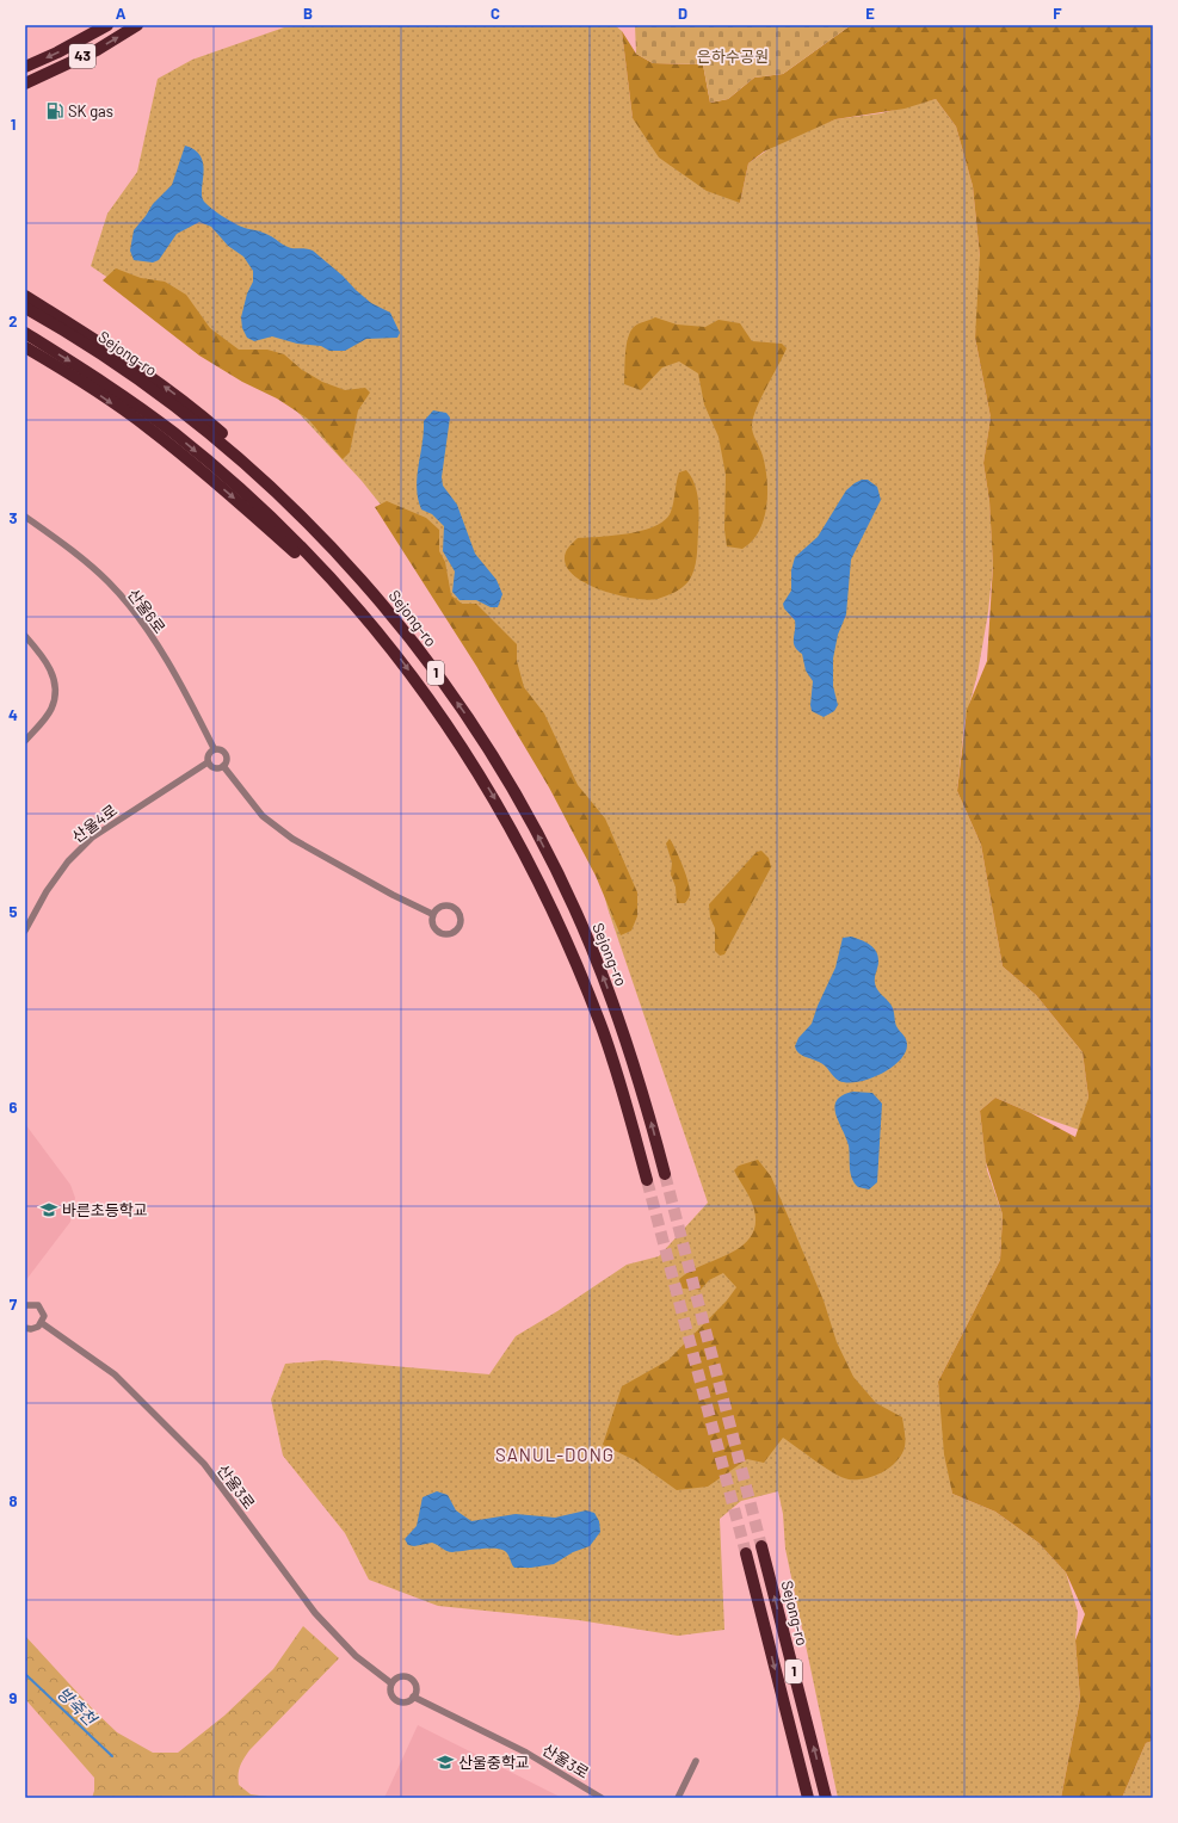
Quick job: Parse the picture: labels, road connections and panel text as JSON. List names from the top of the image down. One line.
{"streets":{"highway":["43","Sejong-ro","1"],"street":["산울6로","산울4로","산울3로"]},"crossings":[["산울6로","산울4로"]],"districts":["SANUL-DONG"],"water":["방축천"],"parks":["은하수공원"],"places":{"fuel station":["SK gas"],"school or university":["바른초등학교","산울중학교"]},"grid":{"columns":["A","B","C","D","E","F"],"rows":["1","2","3","4","5","6","7","8","9"]}}
